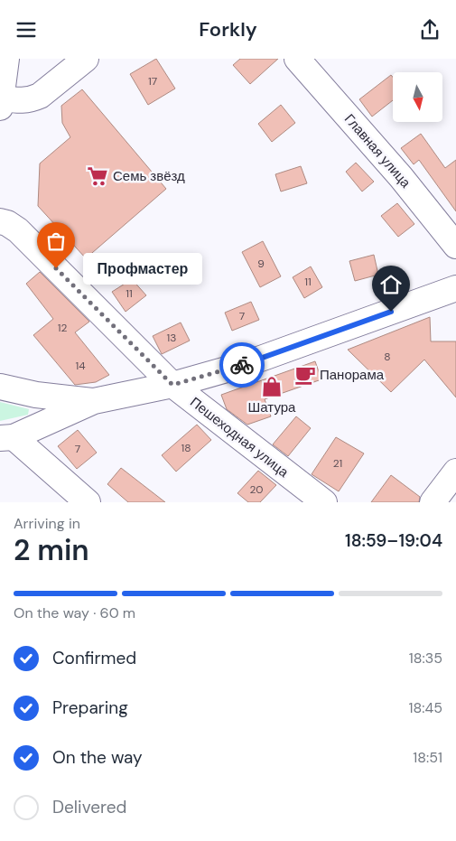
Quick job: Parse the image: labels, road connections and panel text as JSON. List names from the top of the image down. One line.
{"streets":{"street":["Главная улица","Пешеходная улица"]},"places":{"supermarket":["Семь звёзд"],"other":["Профмастер"],"cafe":["Панорама"],"shop":["Шатура"]},"house_numbers":["17","9","11","11","7","12","13","8","14","18","7","21","20"],"north":"bottom","page":{"header":"Forkly","bubble":"Профмастер","heading":["2 min","Arriving in","18:59–19:04"],"bar":"On the way · 60 m","list":[["Confirmed","18:35"],["Preparing","18:45"],["On the way","18:51"],"Delivered"]}}
